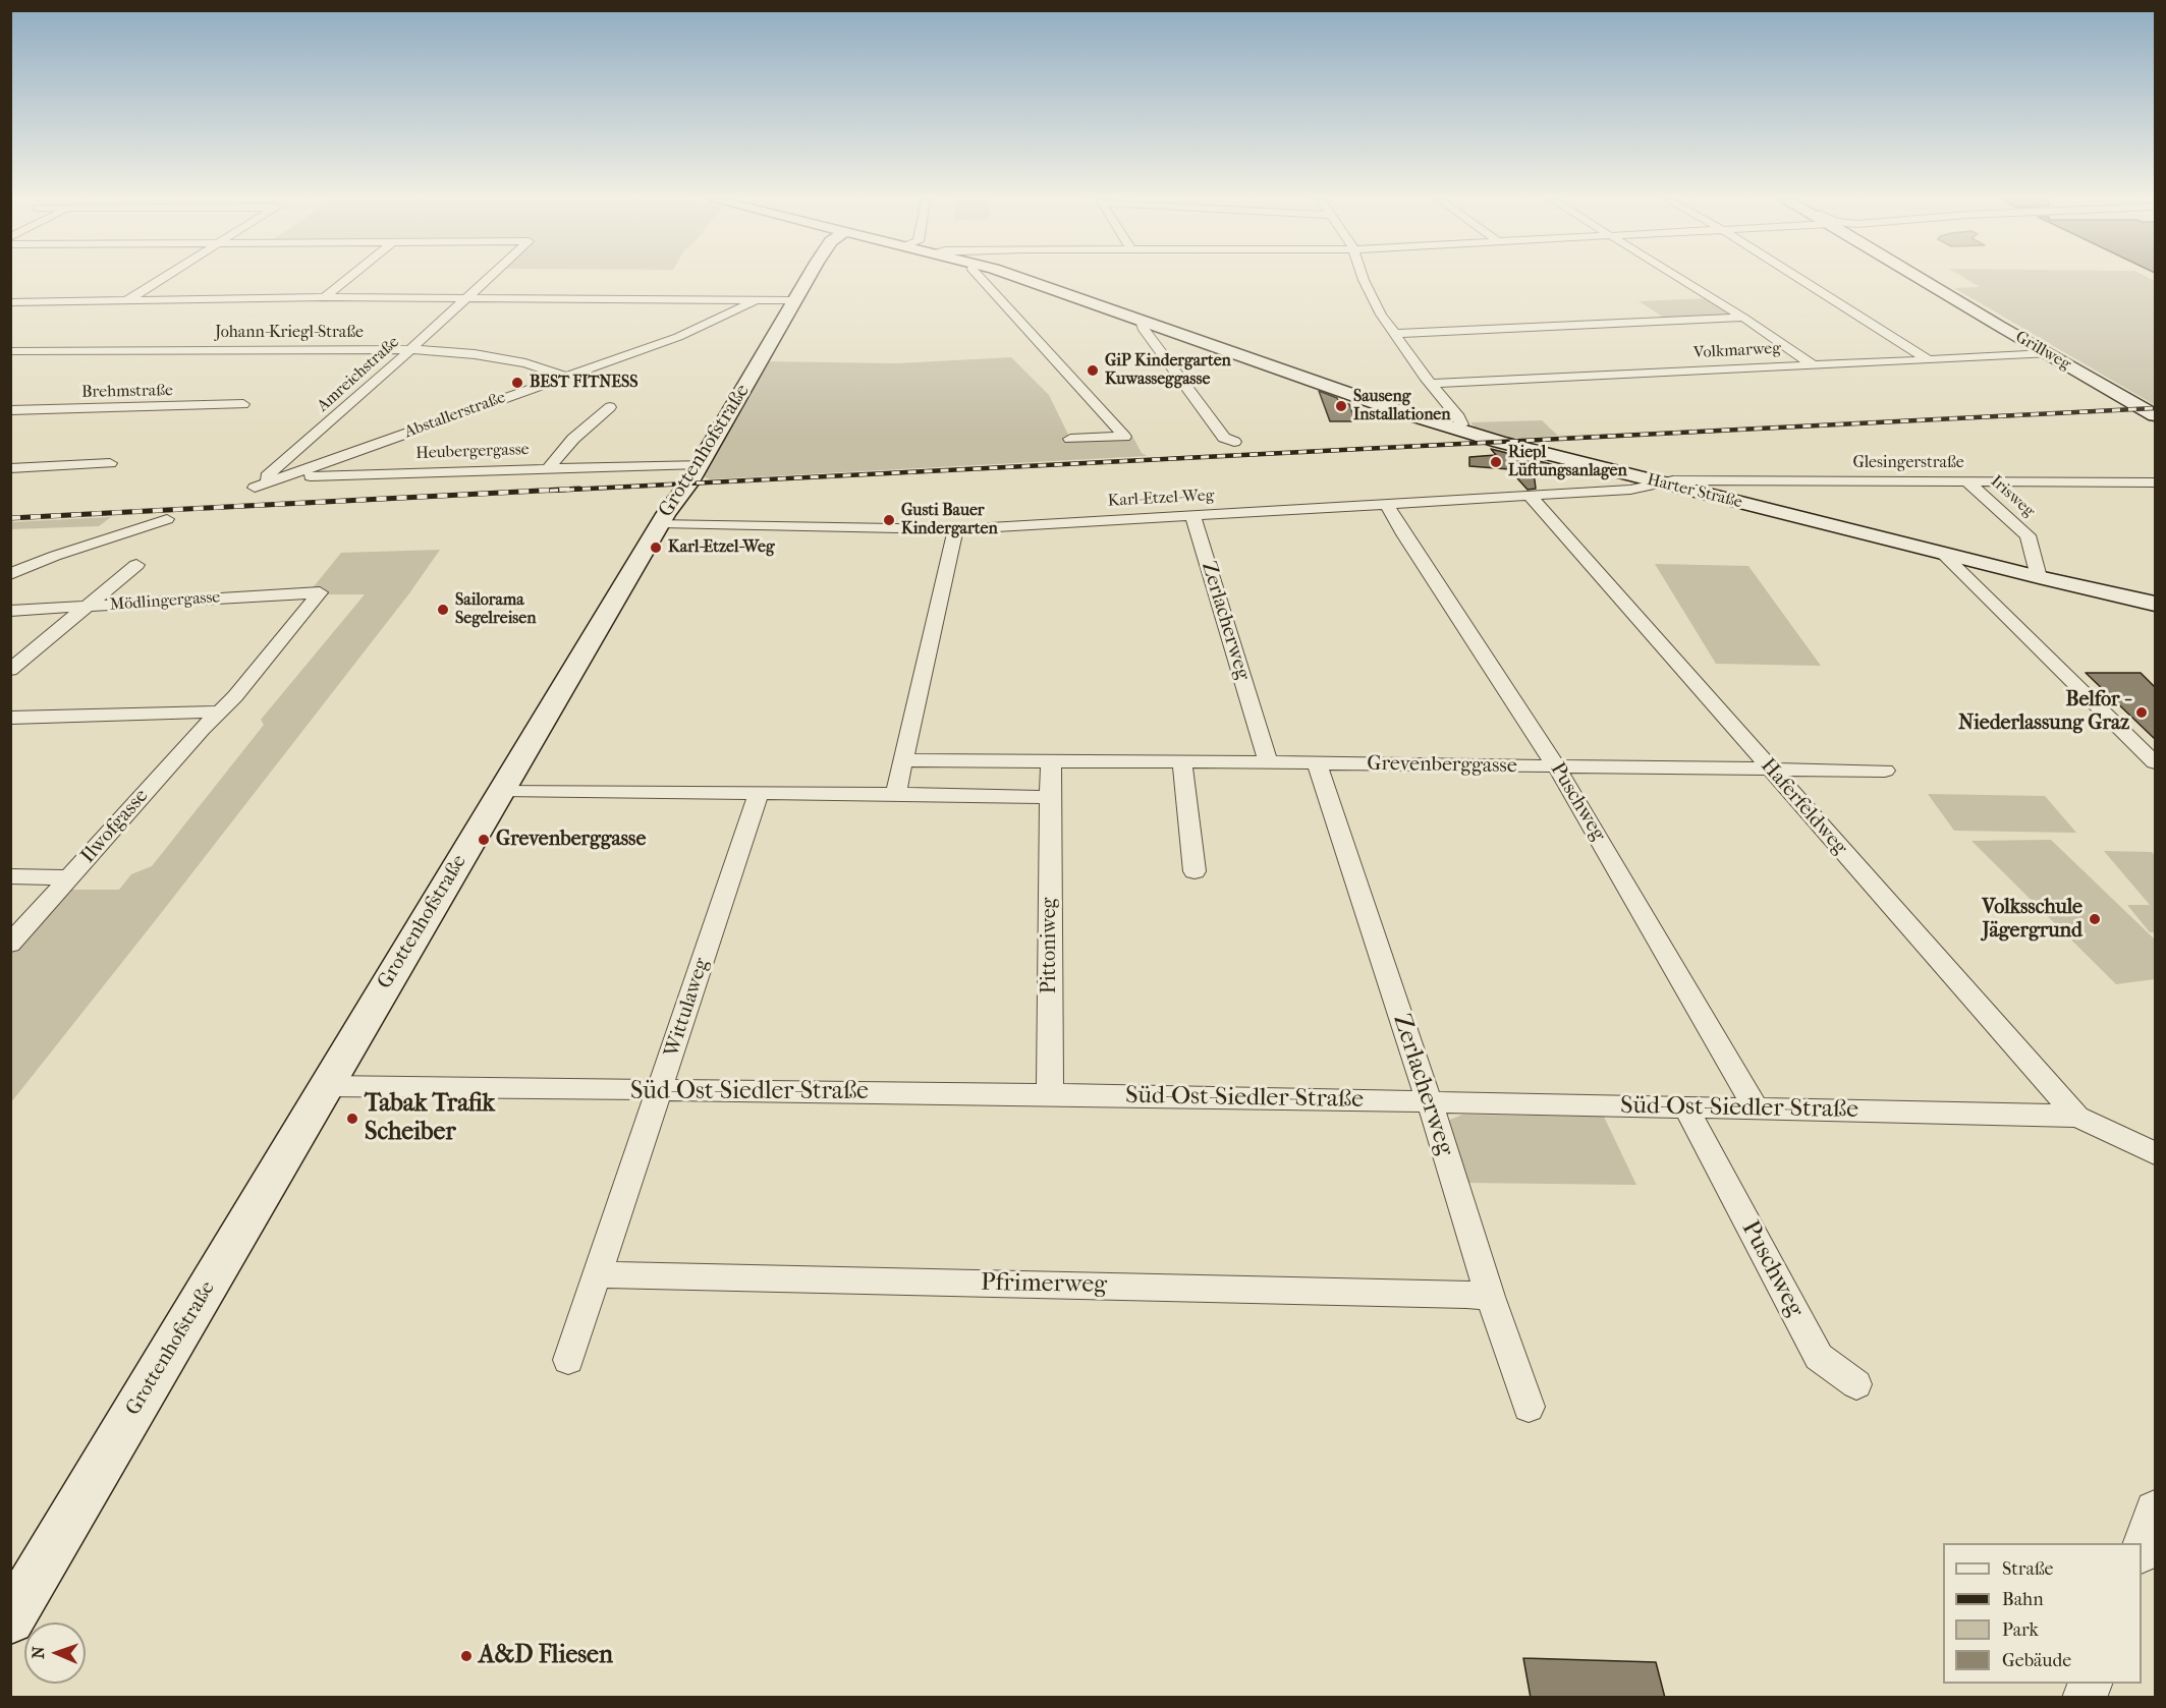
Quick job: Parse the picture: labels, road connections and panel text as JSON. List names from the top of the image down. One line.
{"streets":{"main road":["Grillweg","Grottenhofstraße","Harter Straße"],"street":["Johann-Kriegl-Straße","Volkmarweg","Amreichstraße","Brehmstraße","Abstallerstraße","Heubergergasse","Glesingerstraße","Irisweg","Karl-Etzel-Weg","Mödlingergasse","Zerlacherweg","Grevenberggasse","Puschweg","Haferfeldweg","Ilwofgasse","Pittoniweg","Wittulaweg","Süd-Ost-Siedler-Straße","Pfrimerweg"]},"crossings":[["Johann-Kriegl-Straße","Amreichstraße"],["Johann-Kriegl-Straße","Abstallerstraße"],["Volkmarweg","Grillweg"],["Amreichstraße","Abstallerstraße"],["Abstallerstraße","Heubergergasse"],["Grottenhofstraße","Heubergergasse"],["Grottenhofstraße","Karl-Etzel-Weg"],["Grottenhofstraße","Süd-Ost-Siedler-Straße"],["Glesingerstraße","Harter Straße"],["Glesingerstraße","Irisweg"],["Glesingerstraße","Karl-Etzel-Weg"],["Harter Straße","Irisweg"],["Harter Straße","Karl-Etzel-Weg"],["Karl-Etzel-Weg","Zerlacherweg"],["Karl-Etzel-Weg","Puschweg"],["Karl-Etzel-Weg","Haferfeldweg"],["Mödlingergasse","Ilwofgasse"],["Zerlacherweg","Grevenberggasse"],["Zerlacherweg","Süd-Ost-Siedler-Straße"],["Zerlacherweg","Pfrimerweg"],["Grevenberggasse","Puschweg"],["Grevenberggasse","Haferfeldweg"],["Puschweg","Süd-Ost-Siedler-Straße"],["Haferfeldweg","Süd-Ost-Siedler-Straße"],["Pittoniweg","Süd-Ost-Siedler-Straße"],["Wittulaweg","Süd-Ost-Siedler-Straße"],["Wittulaweg","Pfrimerweg"]],"places":["GiP Kindergarten Kuwasseggasse","BEST FITNESS","Sauseng Installationen","Riepl Lüftungsanlagen","Gusti Bauer Kindergarten","Karl-Etzel-Weg","Sailorama Segelreisen","Belfor - Niederlassung Graz","Grevenberggasse","Volksschule Jägergrund","Tabak Trafik Scheiber","A&D Fliesen"],"legend":["Straße","Bahn","Park","Gebäude"],"north":"left"}
